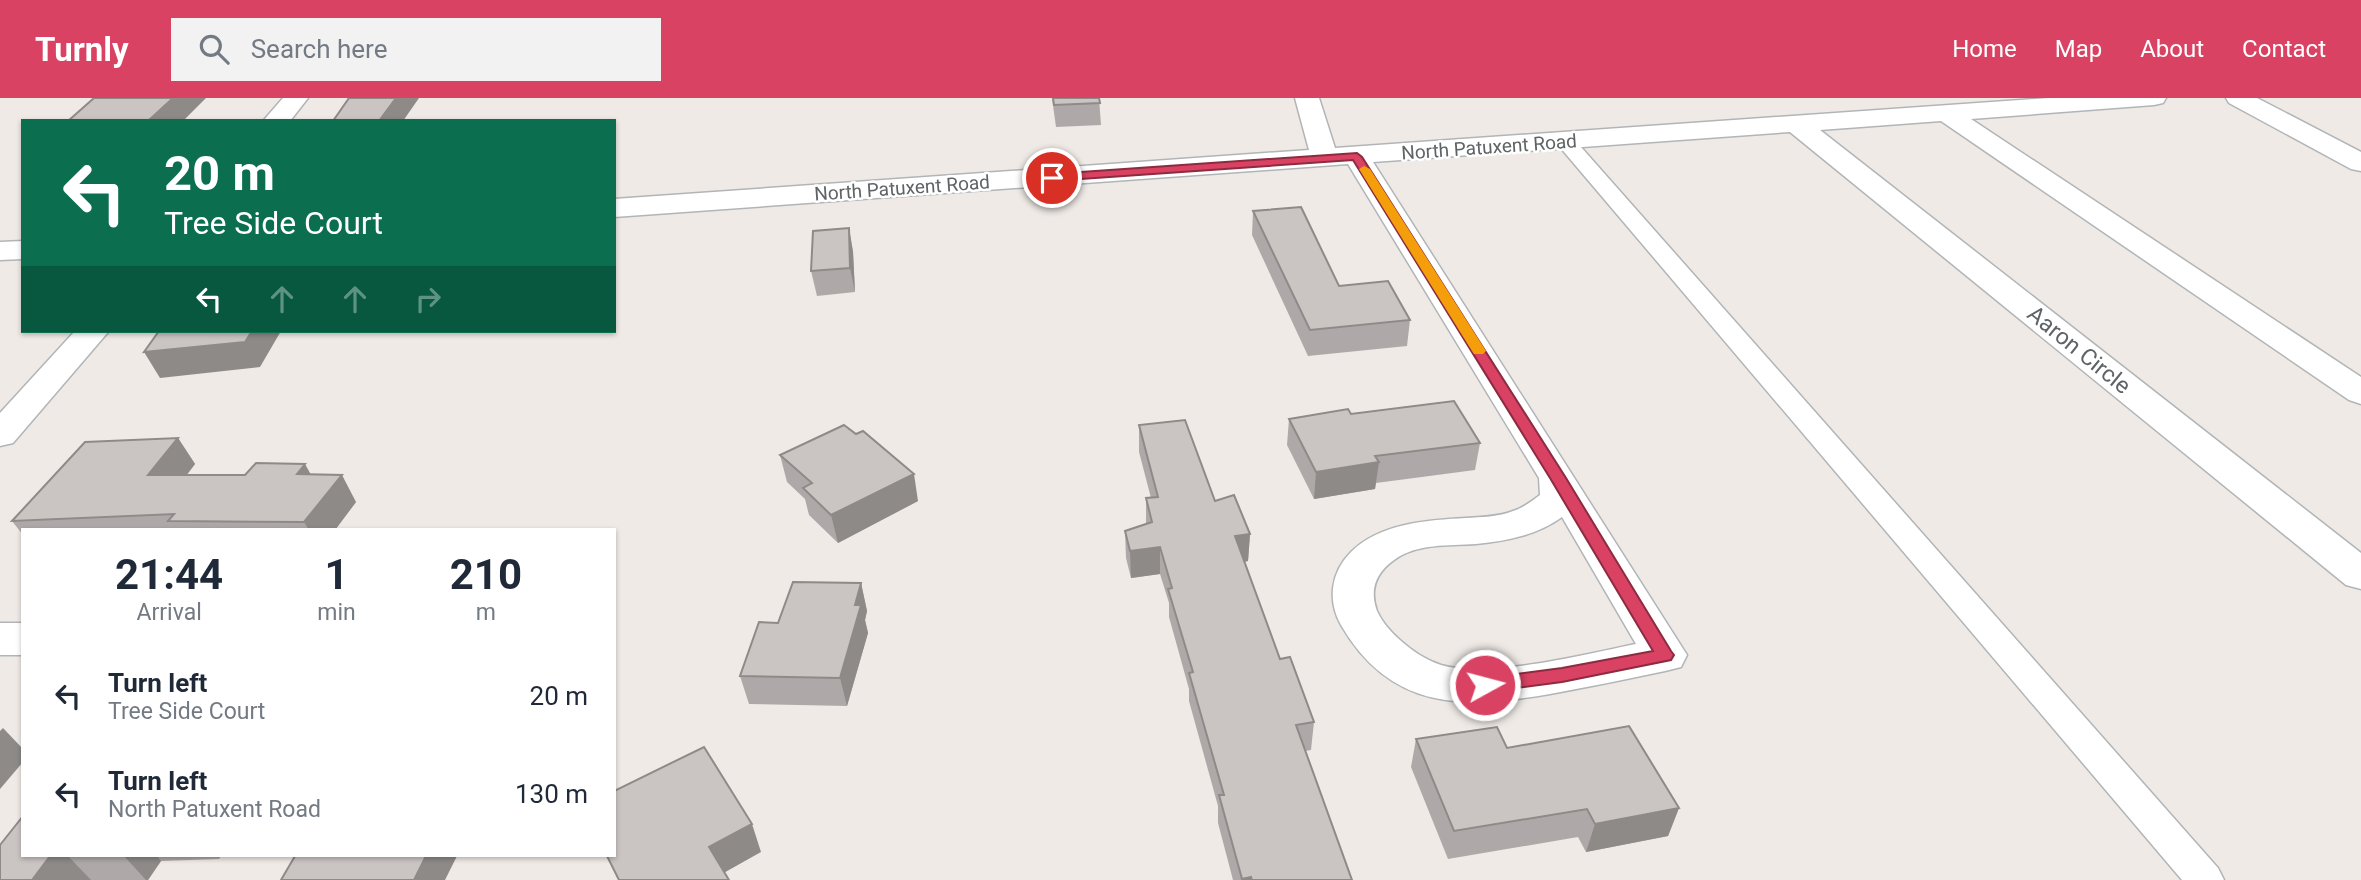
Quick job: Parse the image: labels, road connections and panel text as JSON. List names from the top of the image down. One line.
{"streets":{"street":["North Patuxent Road","Aaron Circle"]},"crossings":[["North Patuxent Road","Aaron Circle"]],"page":{"header":"Turnly","search":"Search here","nav":["Home","Map","About","Contact"],"turn":["20 m","Tree Side Court"],"eta":["21:44","Arrival","1","min","210","m"],"list":[{"name":"Turn left","note":"Tree Side Court","value":"20 m"},{"name":"Turn left","note":"North Patuxent Road","value":"130 m"}]}}
